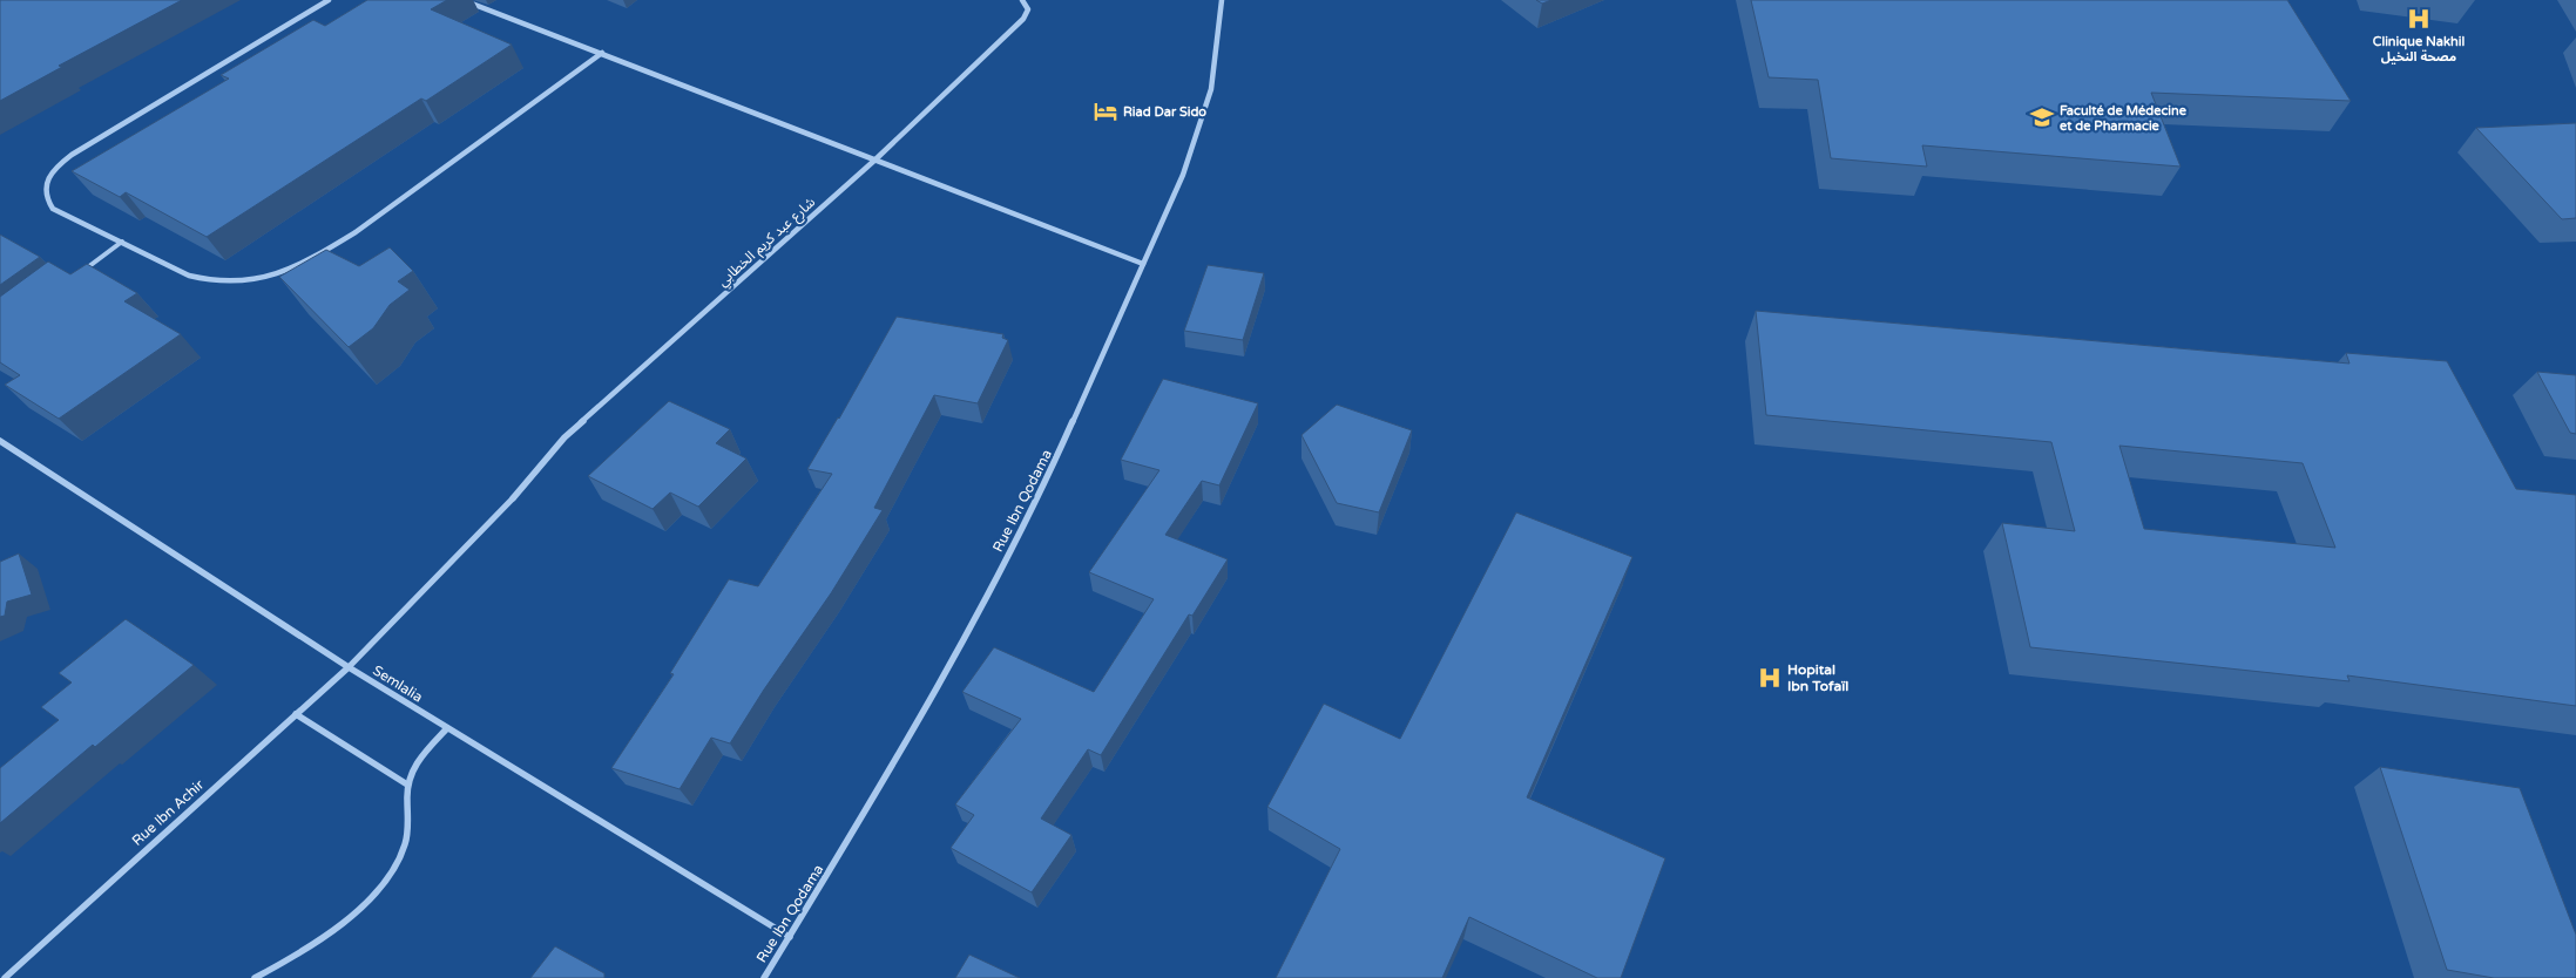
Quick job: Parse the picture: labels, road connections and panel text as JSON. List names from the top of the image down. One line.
{"streets":{"street":["شارع عبد كريم الخطابي","Rue Ibn Qodama","Semlalia","Rue Ibn Achir"]},"crossings":[["Rue Ibn Qodama","Semlalia"],["Semlalia","Rue Ibn Achir"]],"places":{"hospital":["Clinique Nakhil مصحة النخيل","Hopital Ibn Tofaïl"],"hotel":["Riad Dar Sido"],"school or university":["Faculté de Médecine et de Pharmacie"]}}
